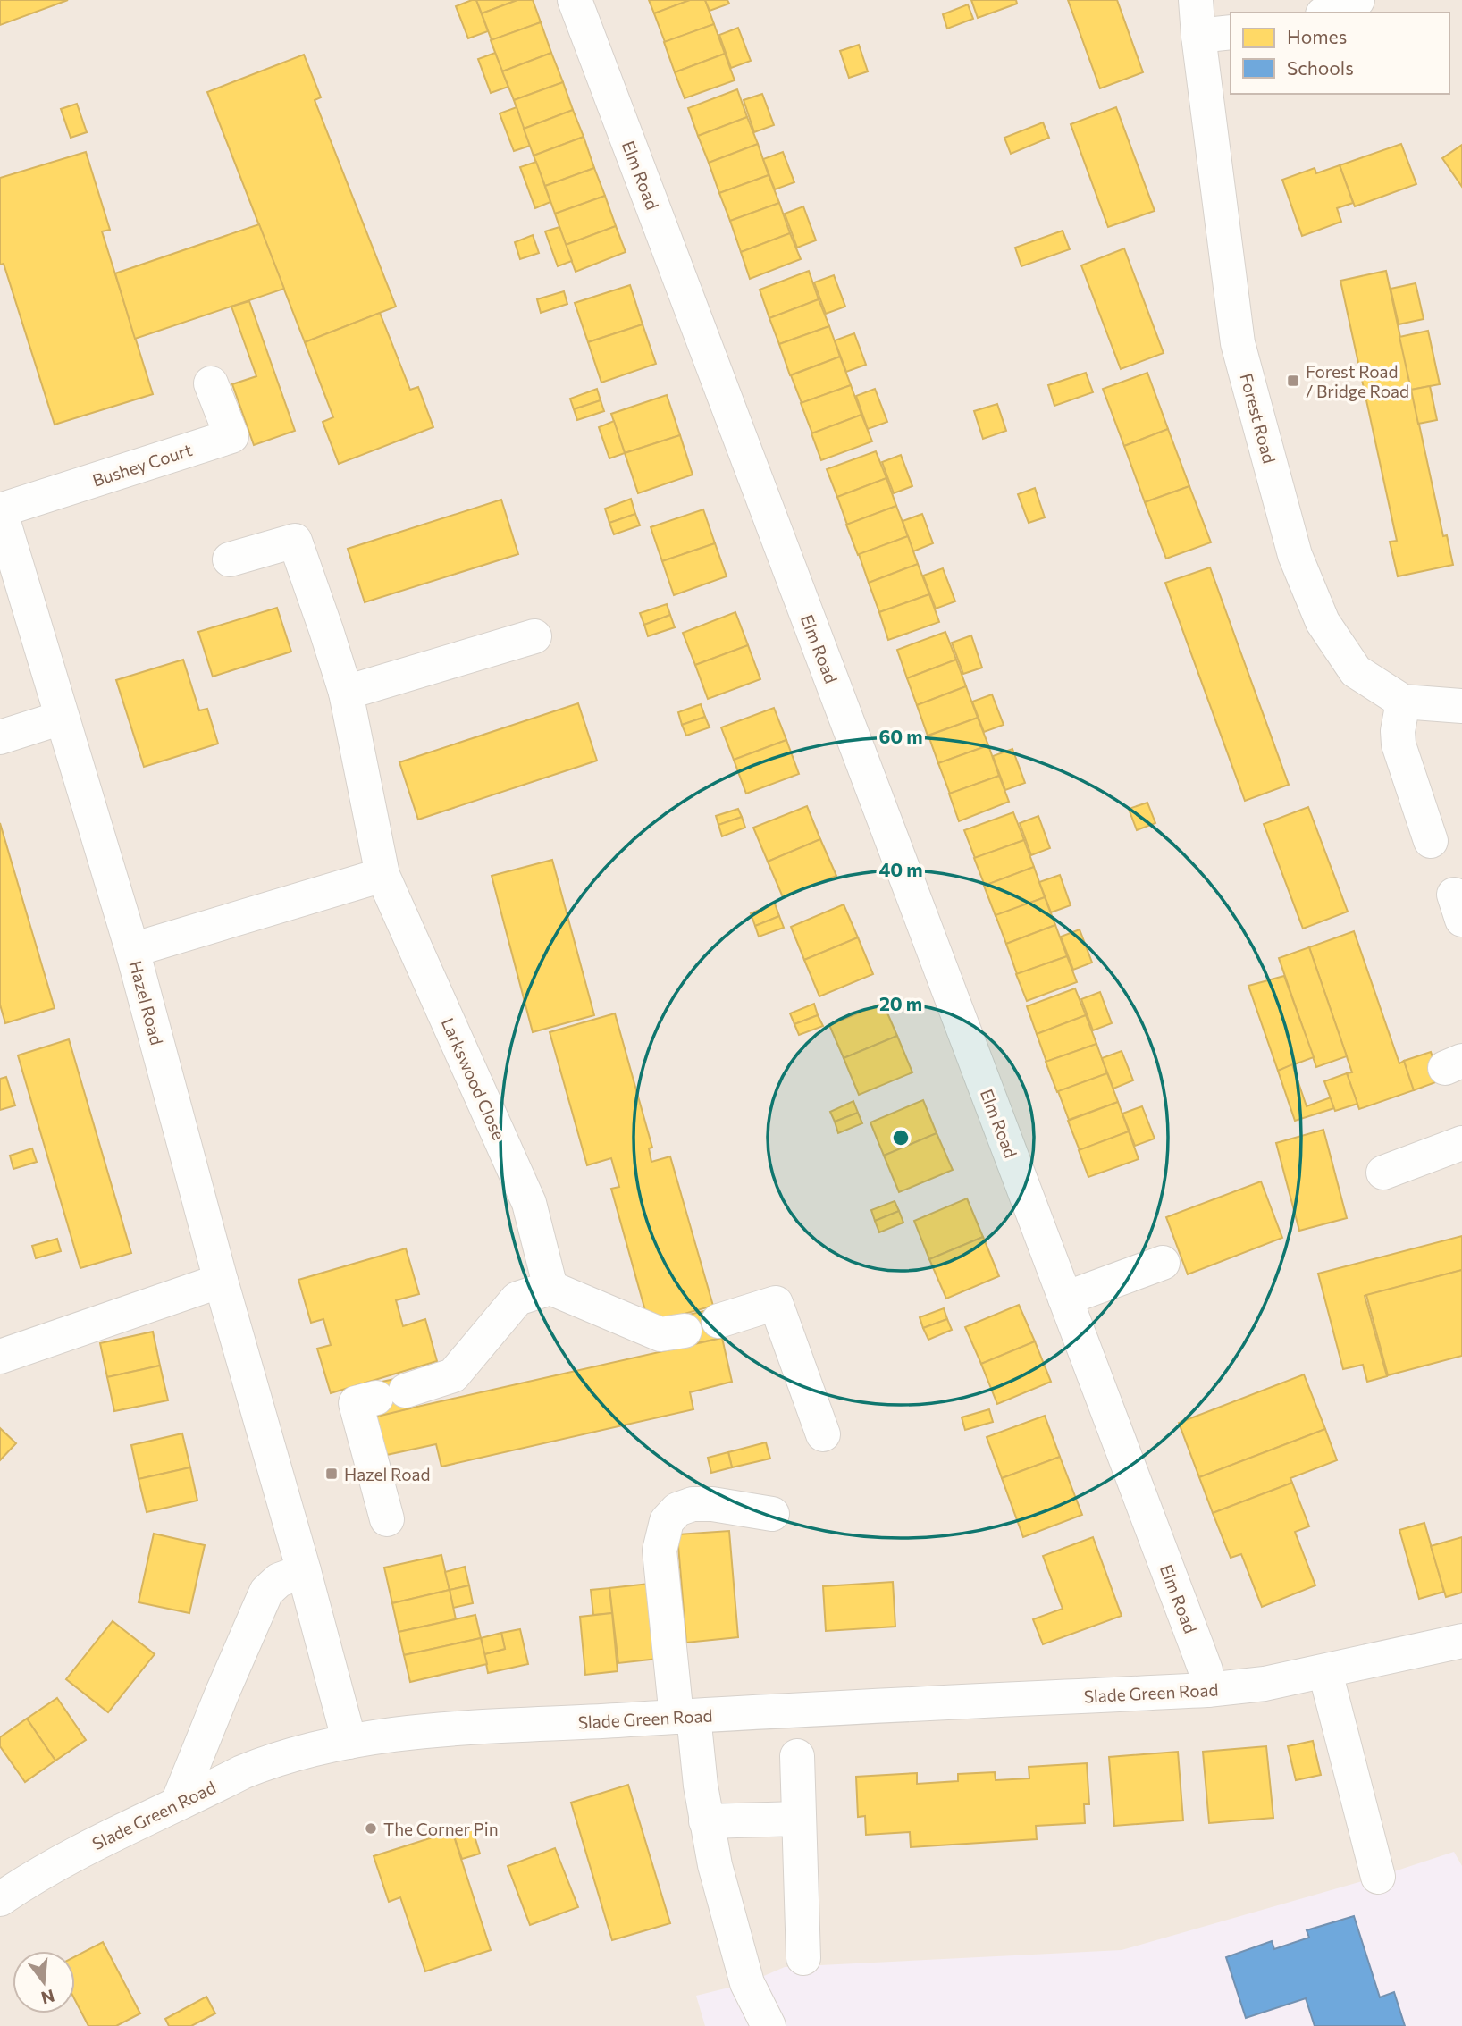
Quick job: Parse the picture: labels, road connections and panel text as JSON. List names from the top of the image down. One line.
{"streets":{"street":["Elm Road","Forest Road","Bushey Court","Hazel Road","Larkswood Close","Slade Green Road"]},"crossings":[["Elm Road","Slade Green Road"],["Bushey Court","Hazel Road"],["Hazel Road","Slade Green Road"]],"places":{"transit":["Forest Road / Bridge Road","Hazel Road"],"other":["The Corner Pin"]},"legend":["Homes","Schools"],"north":"bottom","rings":["60 m","40 m","20 m"]}
